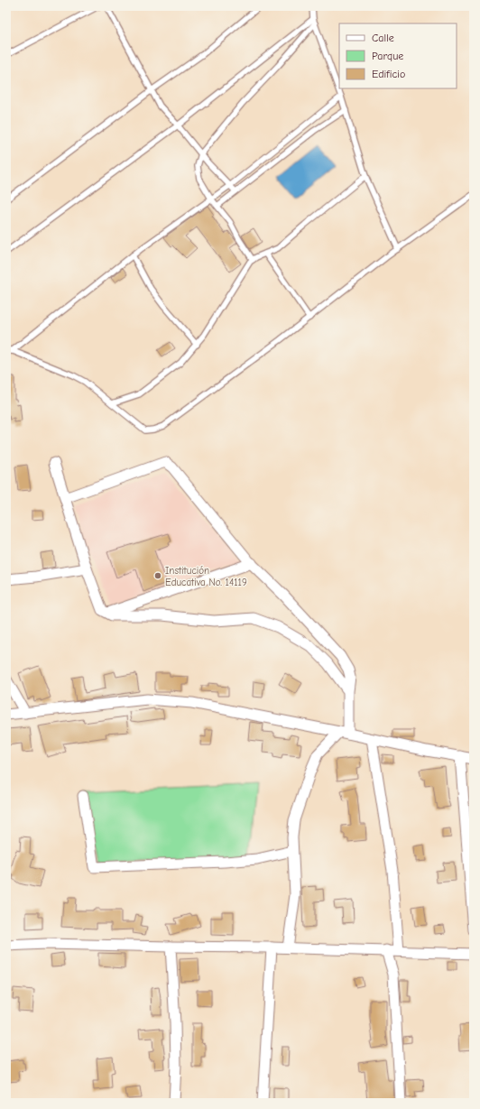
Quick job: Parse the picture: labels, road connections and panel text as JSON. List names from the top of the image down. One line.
{"places":["Institución Educativa No. 14119"],"legend":["Calle","Parque","Edificio"]}
